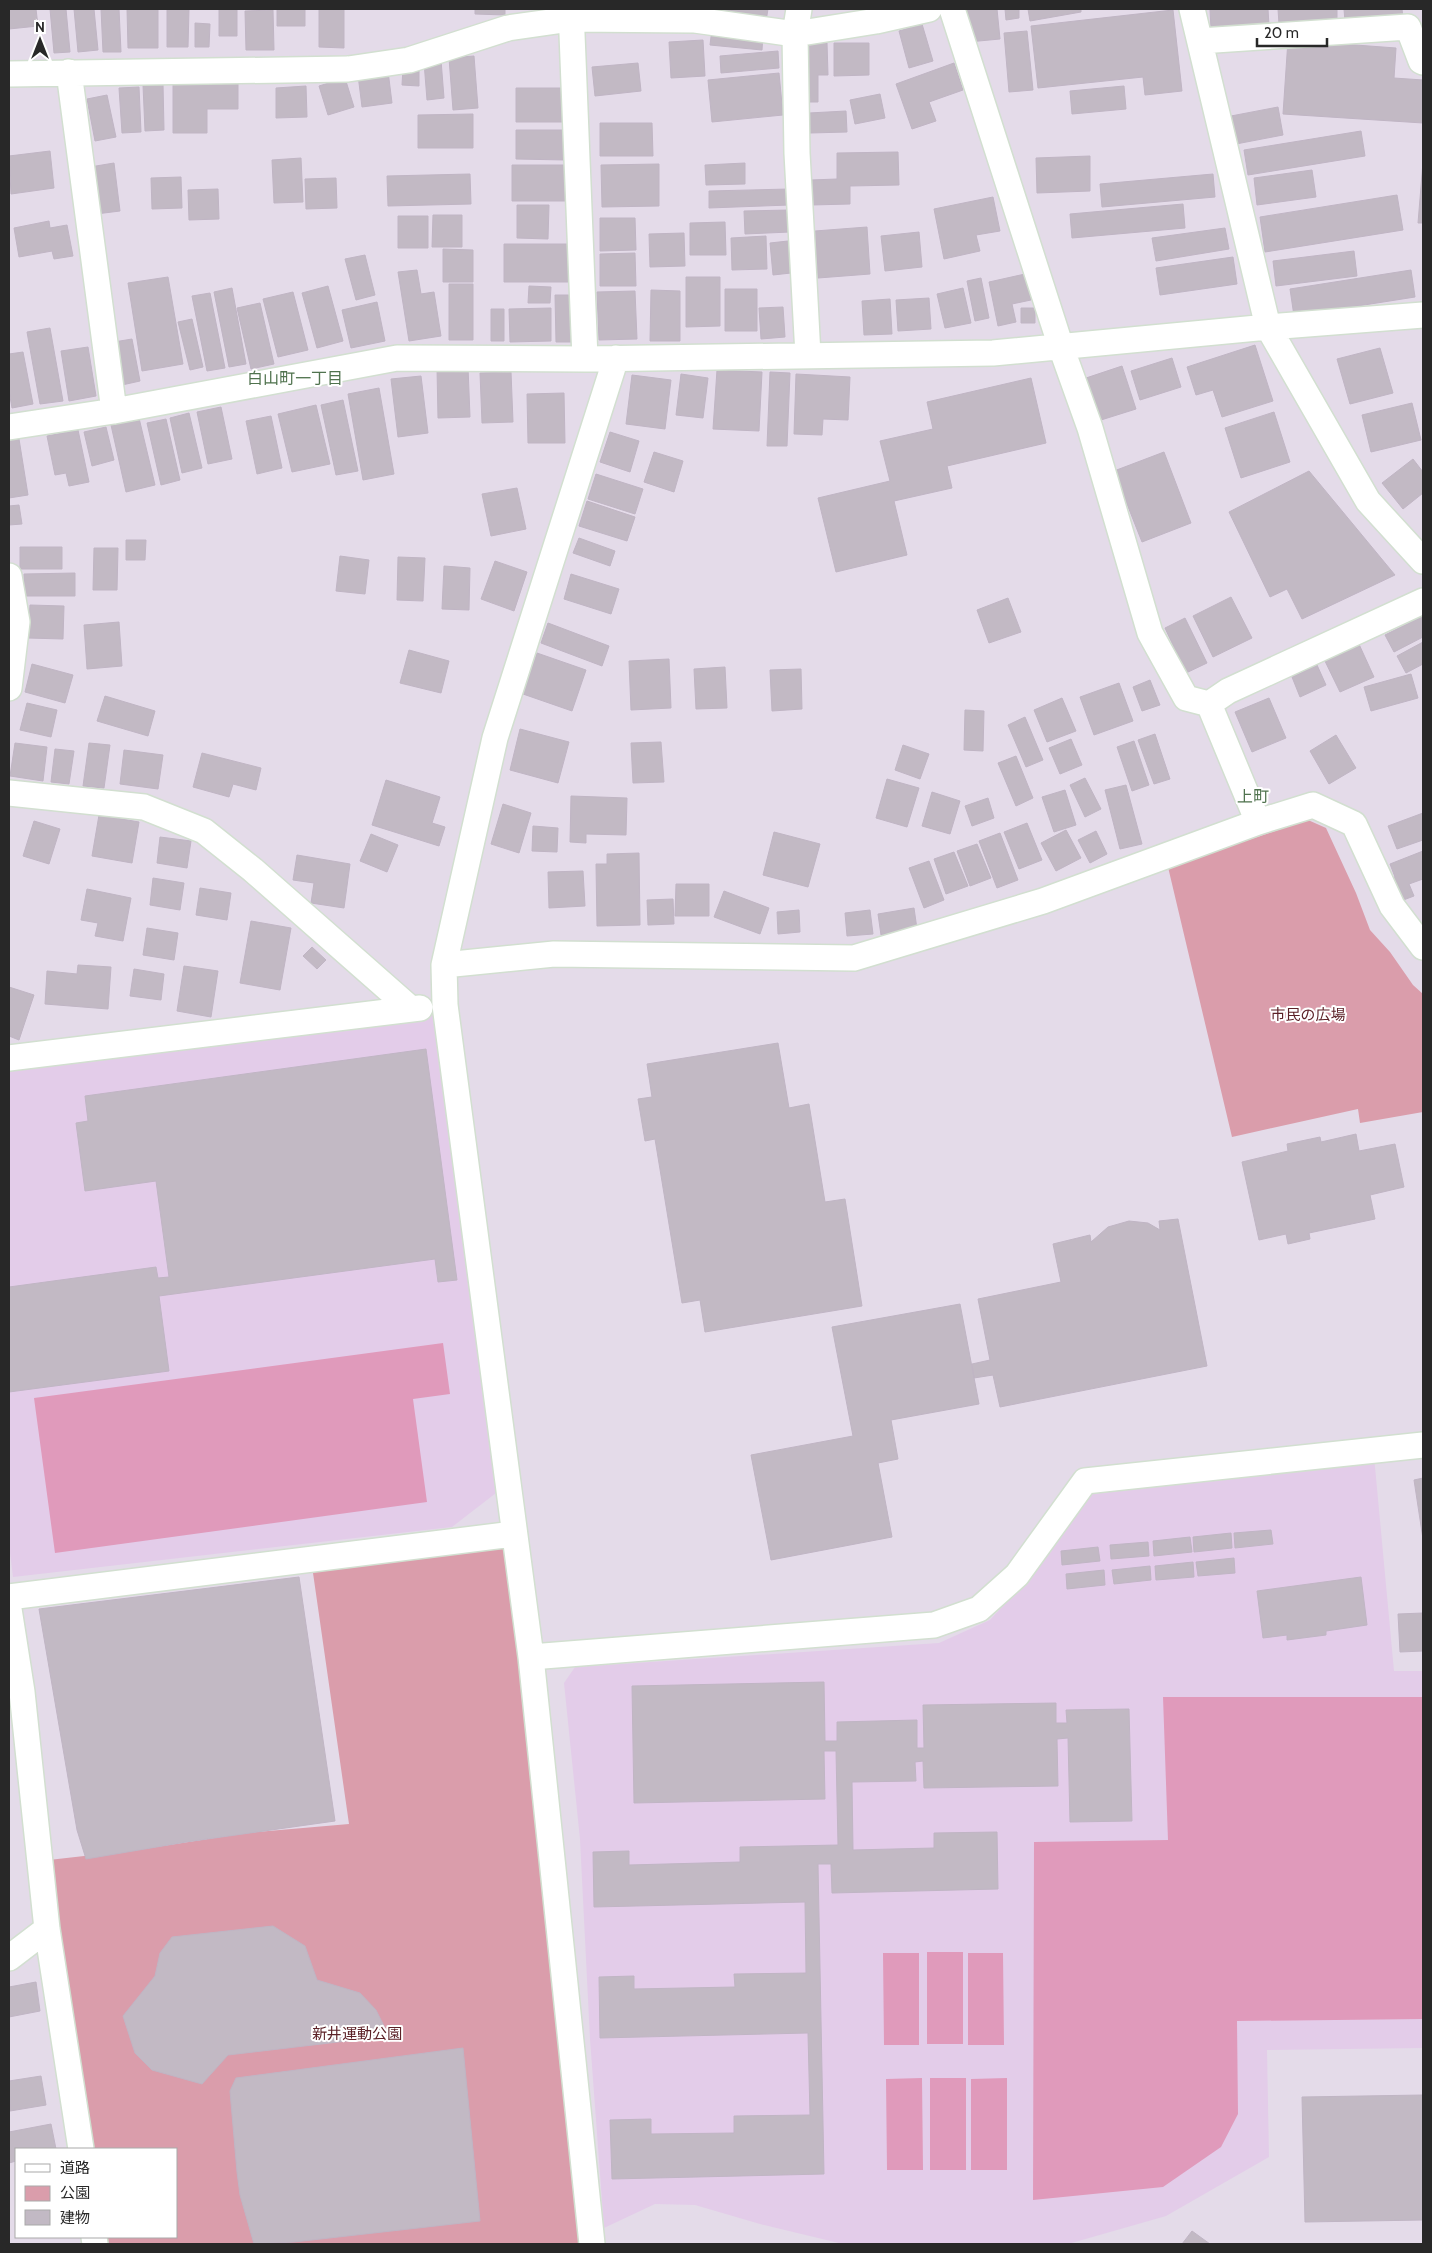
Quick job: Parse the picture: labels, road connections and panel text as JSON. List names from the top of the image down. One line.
{"districts":["白山町一丁目","上町"],"parks":["市民の広場","新井運動公園"],"legend":["道路","公園","建物"],"scale_bar":"20 m","north":"top"}
